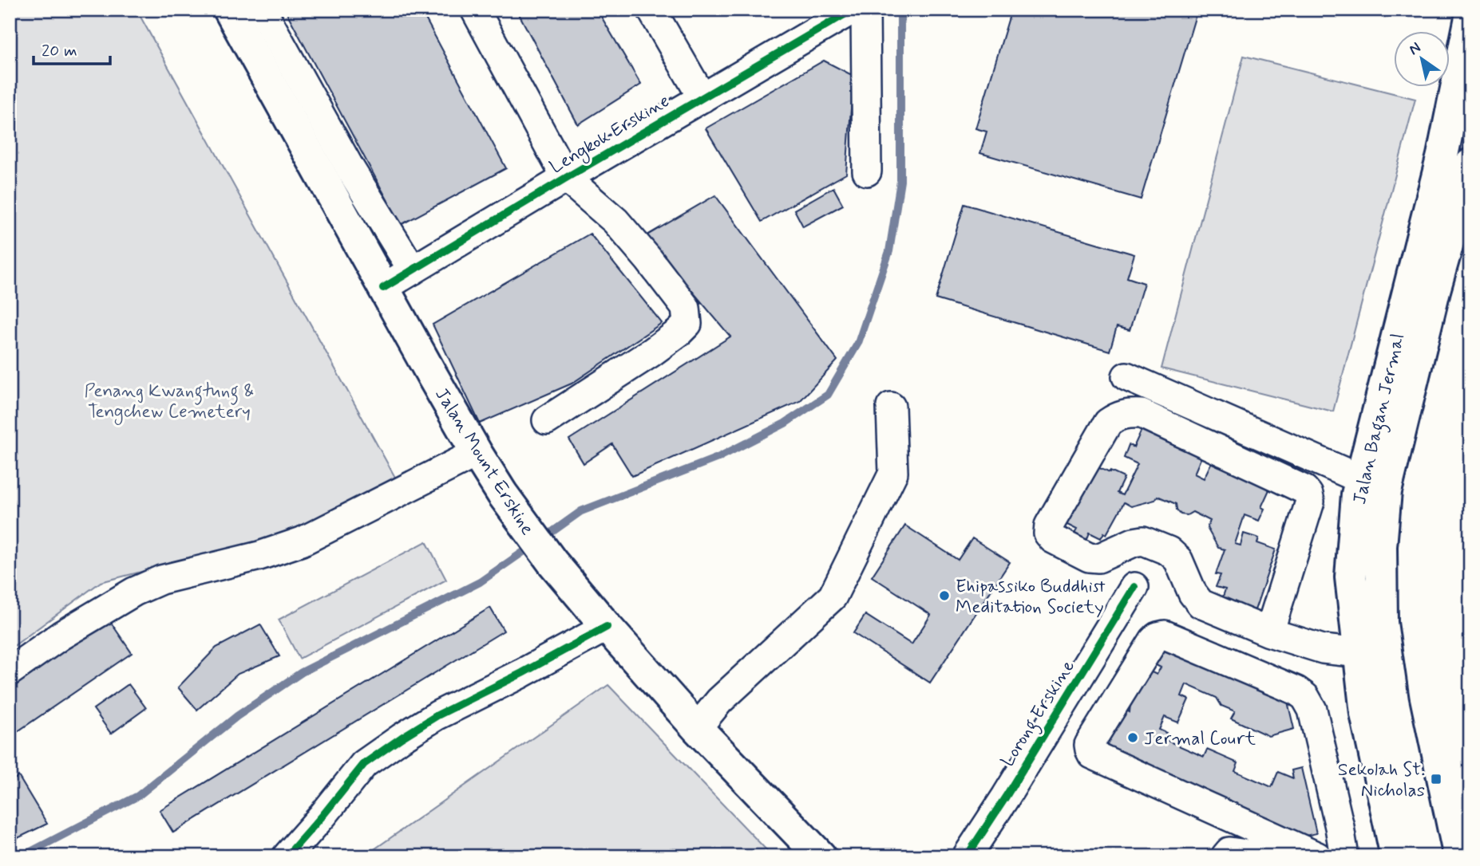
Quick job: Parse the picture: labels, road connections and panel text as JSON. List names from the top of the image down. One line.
{"streets":{"main road":["Jalan Bagan Jermal","Jalan Mount Erskine"],"street":["Lengkok Erskine","Lorong Erskine"]},"crossings":[["Lengkok Erskine","Jalan Mount Erskine"]],"parks":["Penang Kwangtung & Tengchew Cemetery"],"places":{"other":["Ehipassiko Buddhist Meditation Society","Jermal Court"],"transit":["Sekolah St. Nicholas"]},"scale_bar":"20 m","north":"top left"}
